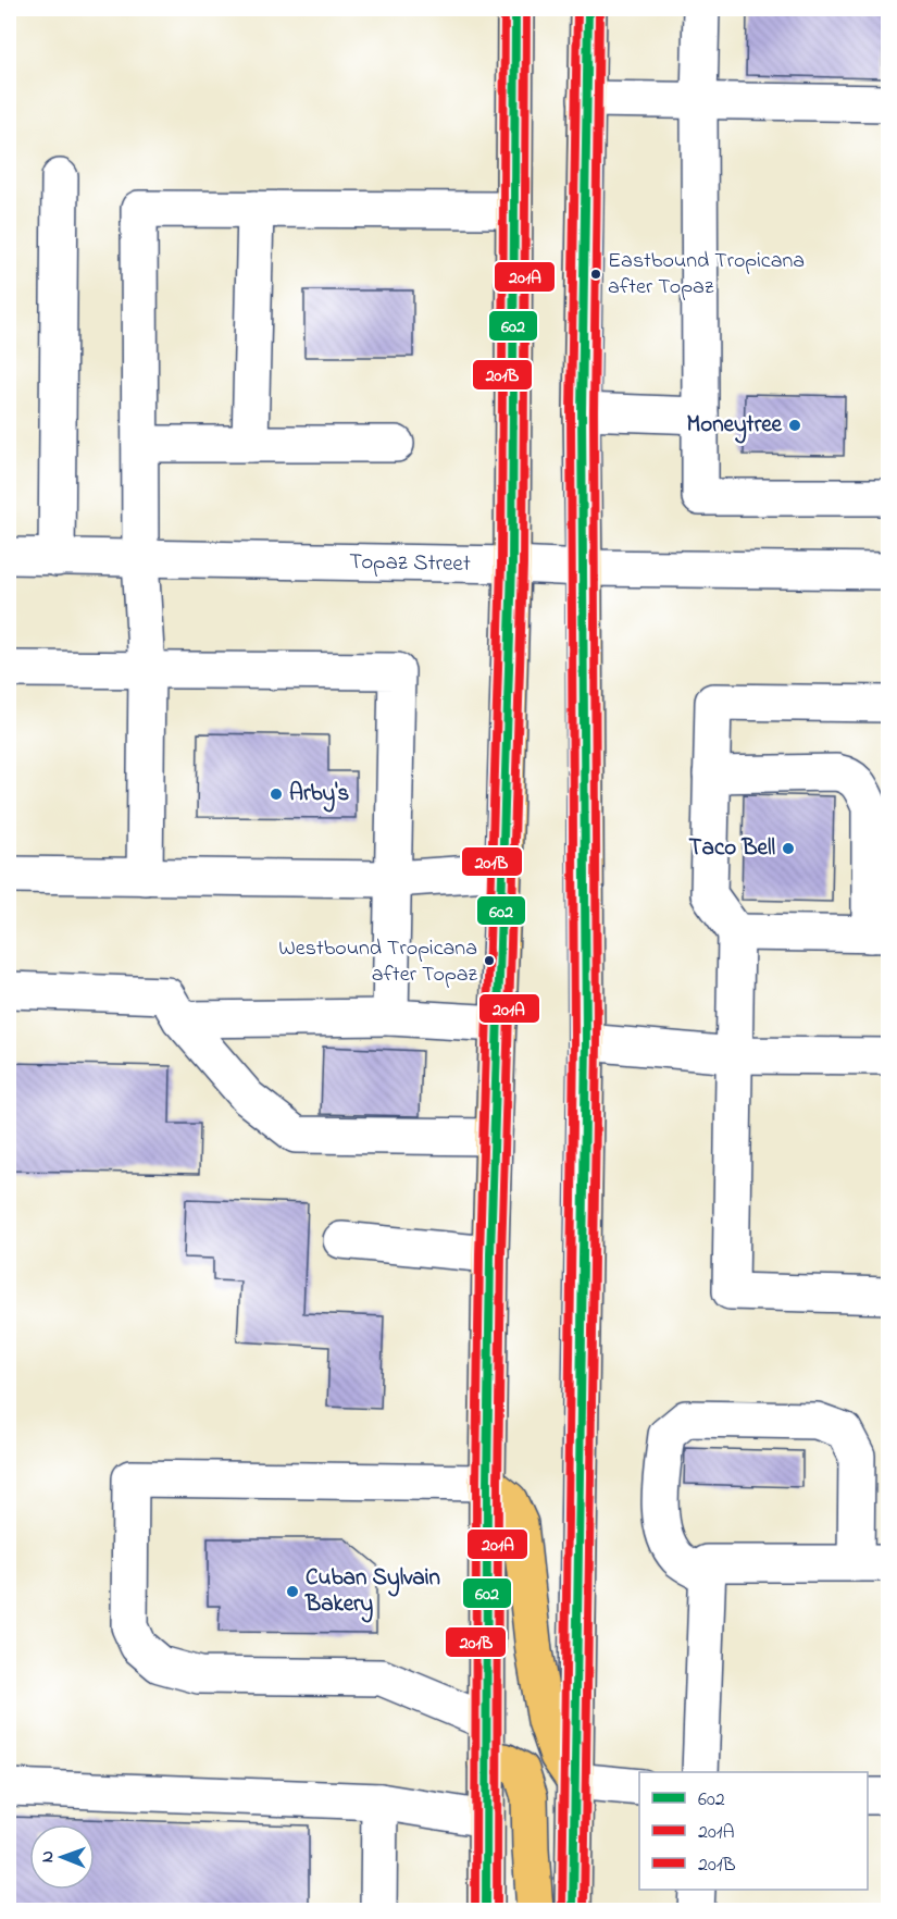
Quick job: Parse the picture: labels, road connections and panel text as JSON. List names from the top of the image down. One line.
{"streets":{"street":["Topaz Street"]},"places":["Eastbound Tropicana after Topaz","Moneytree","Arby's","Taco Bell","Westbound Tropicana after Topaz","Cuban Sylvain Bakery"],"lines":["transit line 602","transit line 201A","transit line 201B"],"legend":["602","201A","201B"],"north":"left"}
